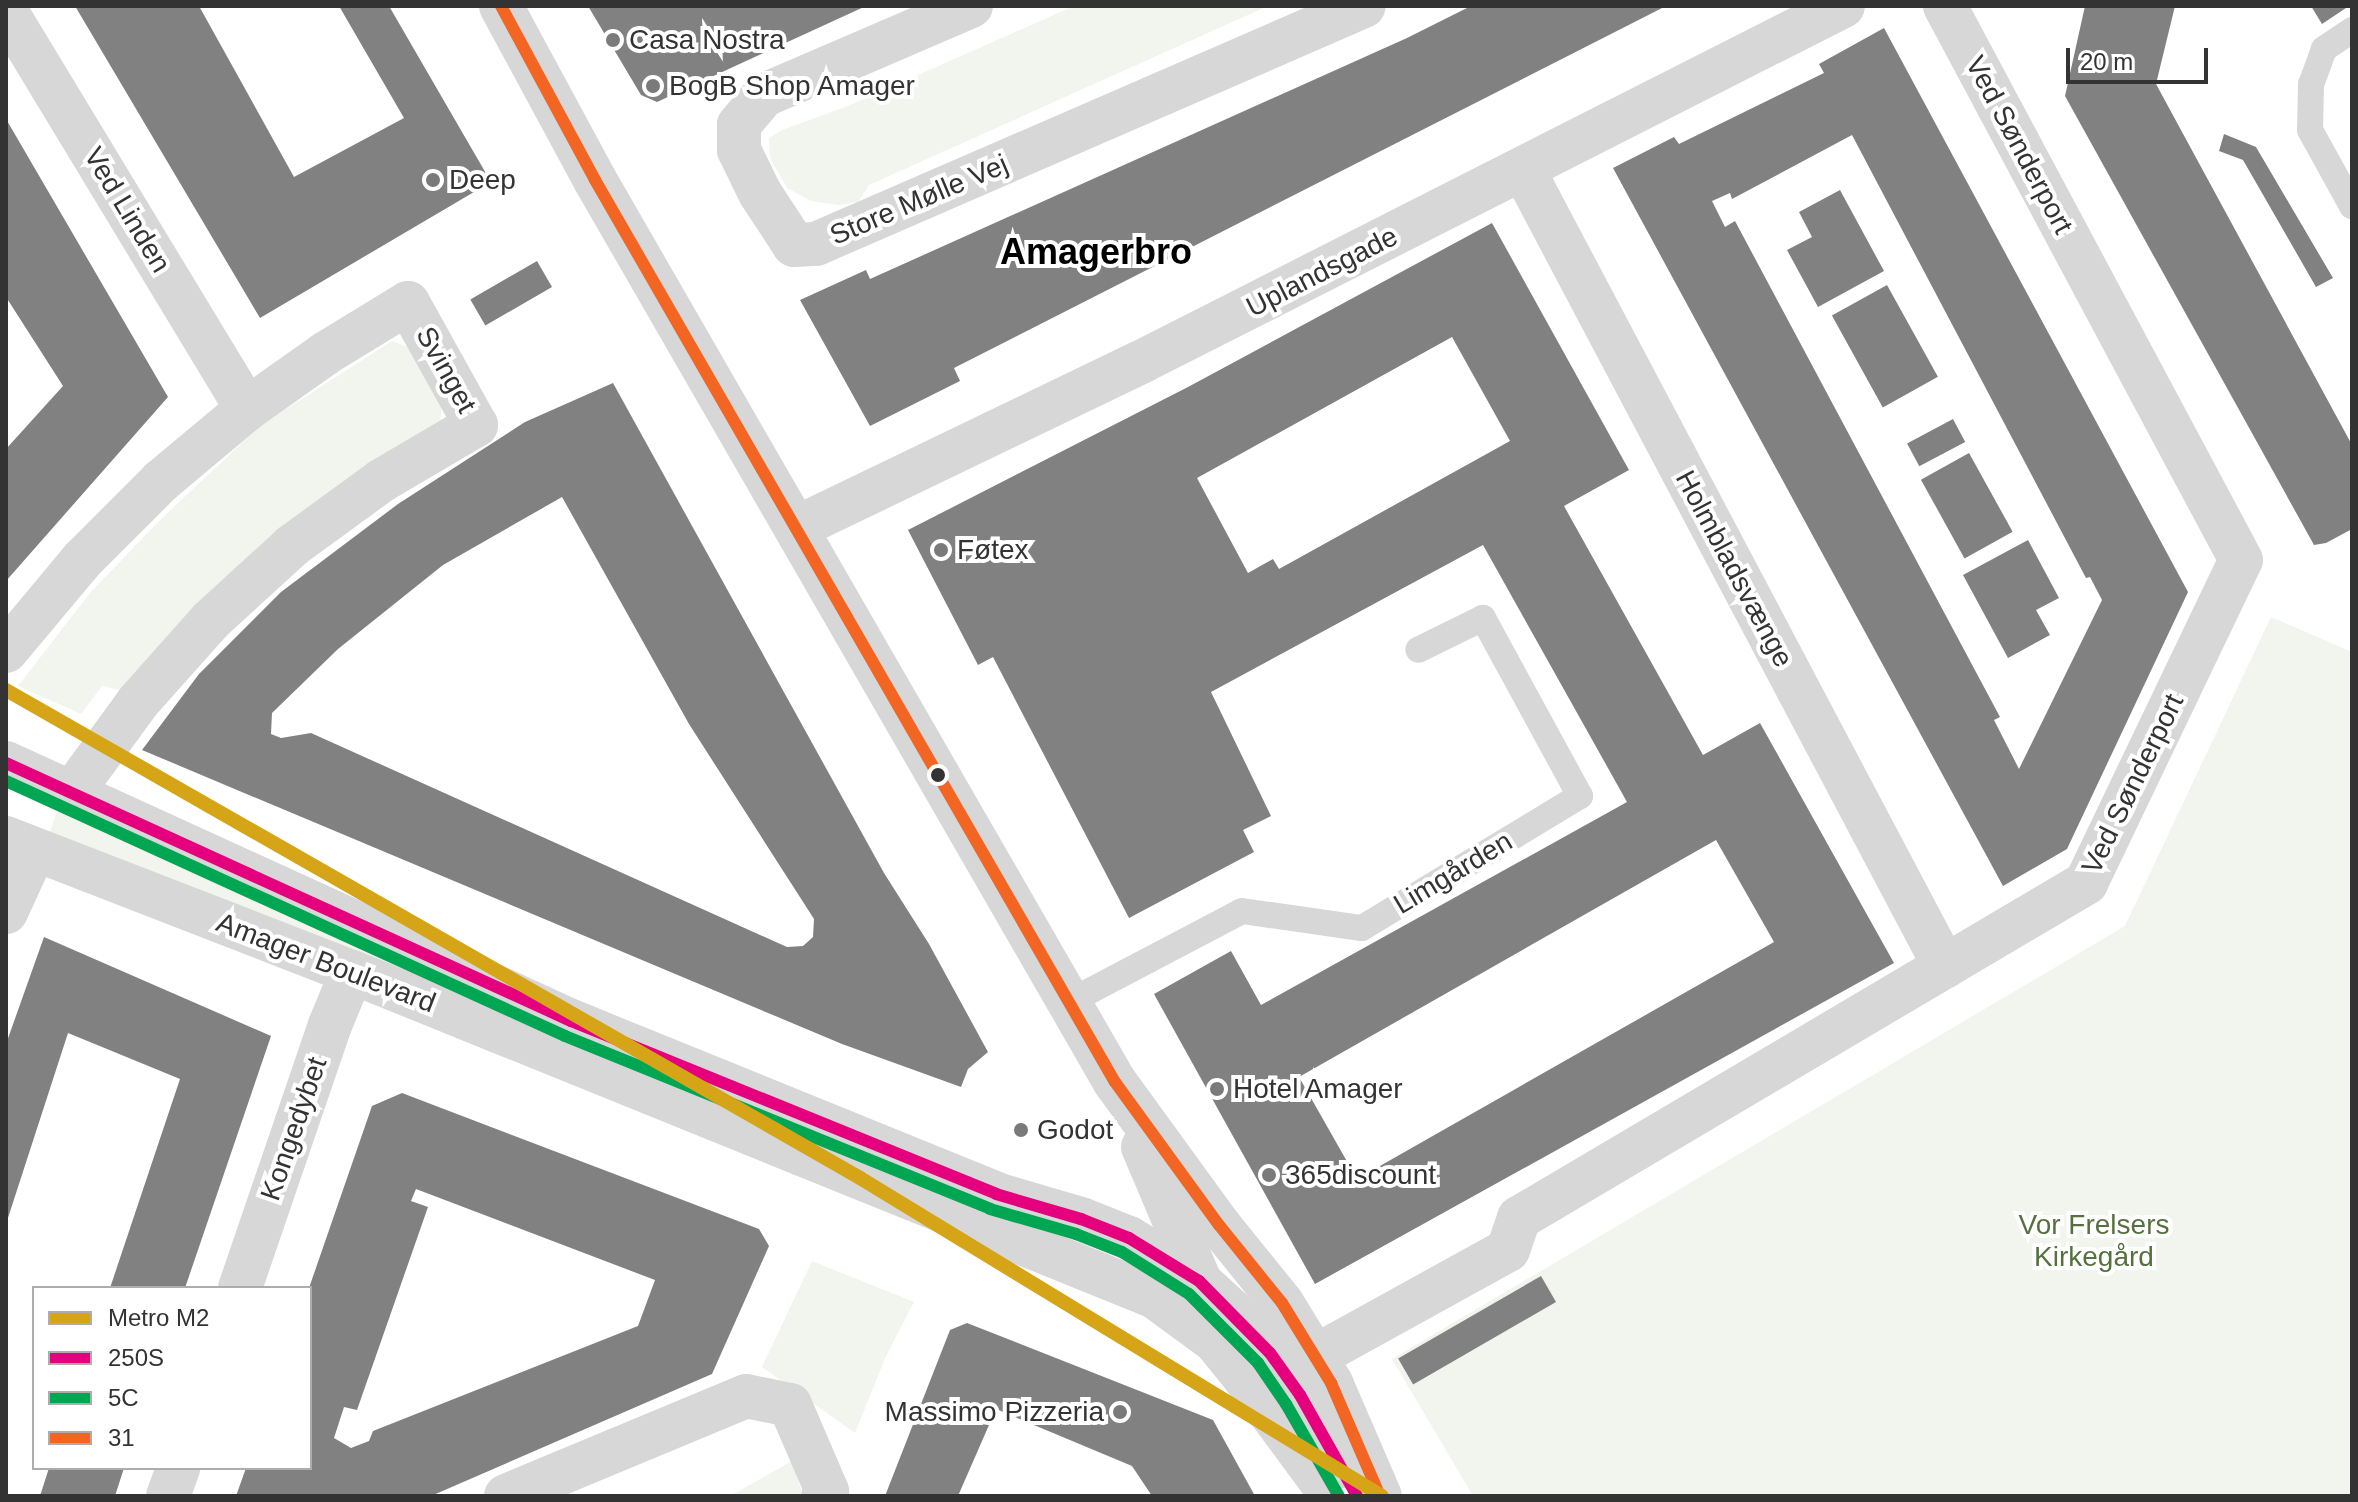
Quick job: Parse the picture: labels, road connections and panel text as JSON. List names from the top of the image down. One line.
{"streets":{"street":["Ved Sønderport","Store Mølle Vej","Ved Linden","Uplandsgade","Svinget","Holmbladsvænge","Amager Boulevard","Kongedybet"],"lane":["Limgården"]},"crossings":[["Ved Sønderport","Holmbladsvænge"],["Ved Linden","Svinget"],["Uplandsgade","Holmbladsvænge"],["Svinget","Amager Boulevard"],["Amager Boulevard","Kongedybet"]],"districts":["Amagerbro"],"parks":["Vor Frelsers Kirkegård"],"places":["Casa Nostra","BogB Shop Amager","Deep","Føtex","Hotel Amager","Godot","365discount","Massimo Pizzeria"],"lines":["transit line 31","metro line M2","transit line 250S","transit line 5C"],"legend":["Metro M2","250S","5C","31"],"scale_bar":"20 m"}
